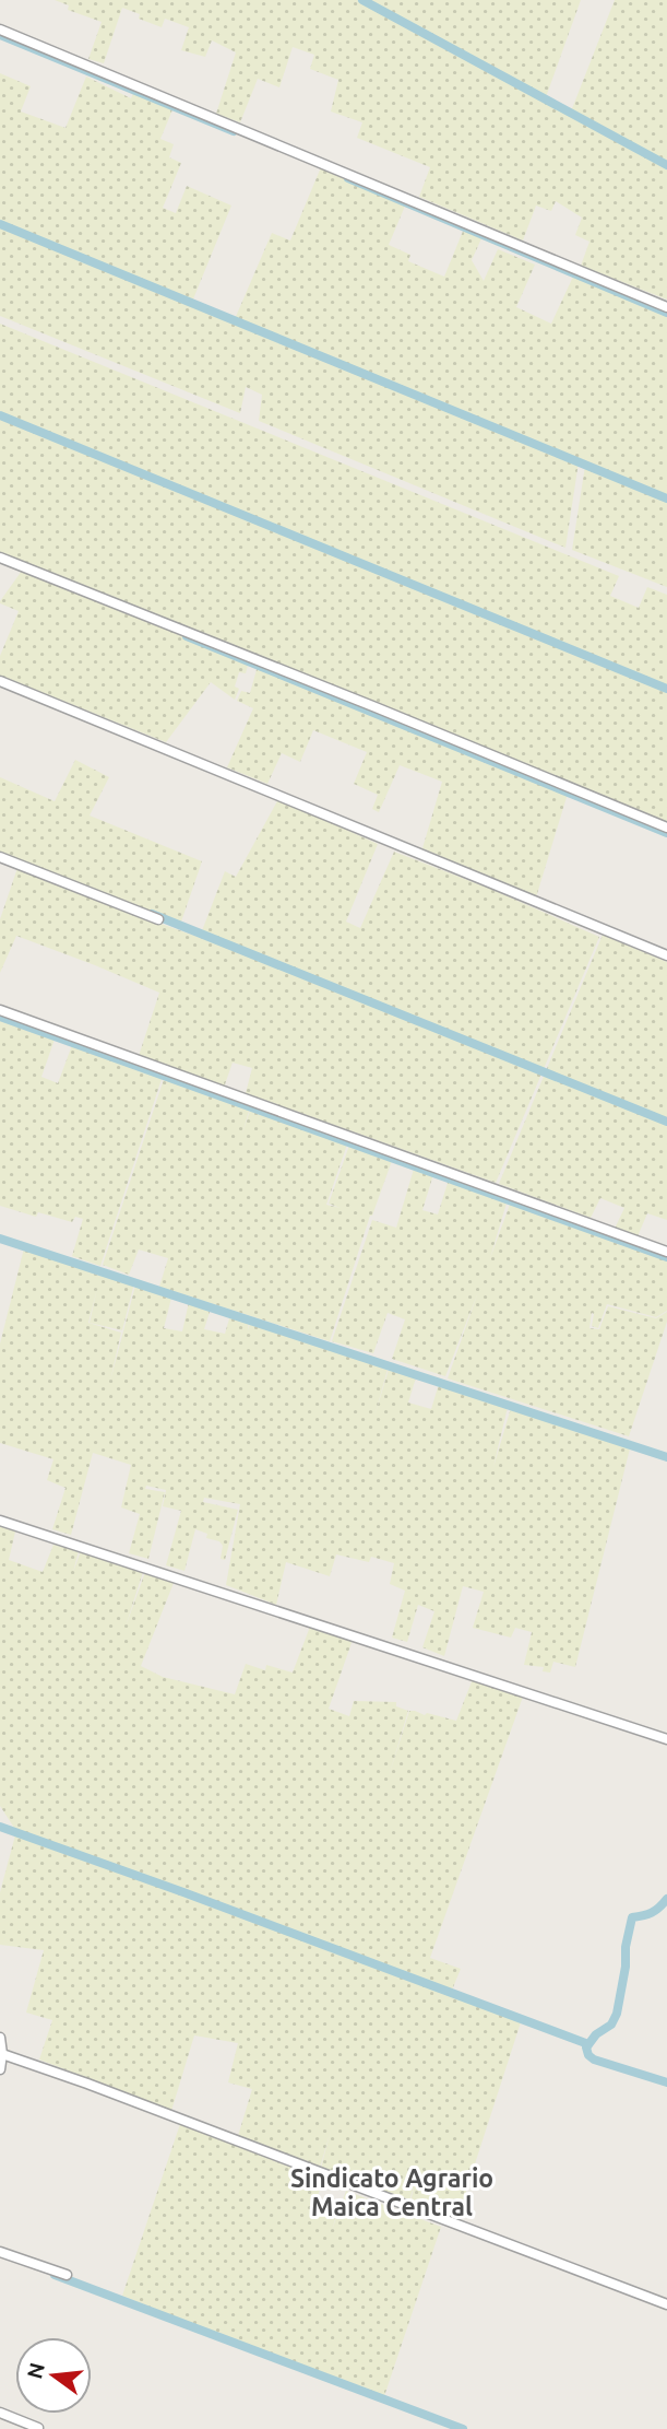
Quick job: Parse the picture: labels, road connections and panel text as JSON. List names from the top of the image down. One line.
{"districts":["Sindicato Agrario Maica Central"],"north":"left"}
